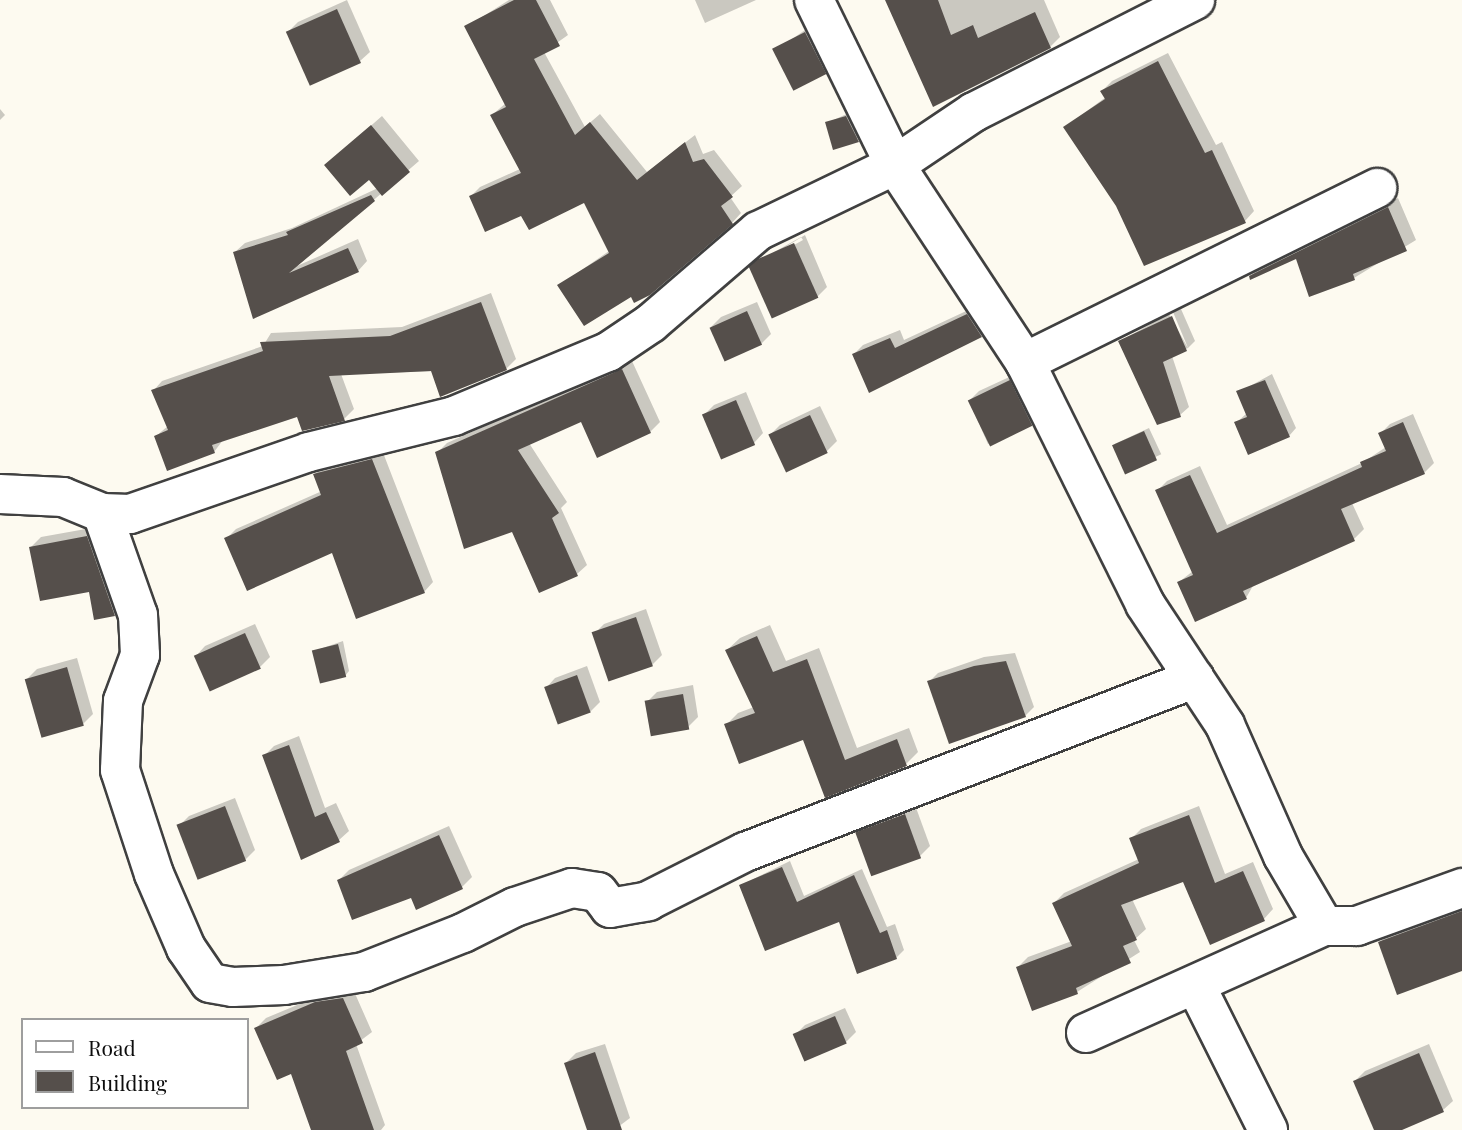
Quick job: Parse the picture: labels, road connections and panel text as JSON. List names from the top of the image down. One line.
{"legend":["Road","Building"]}
